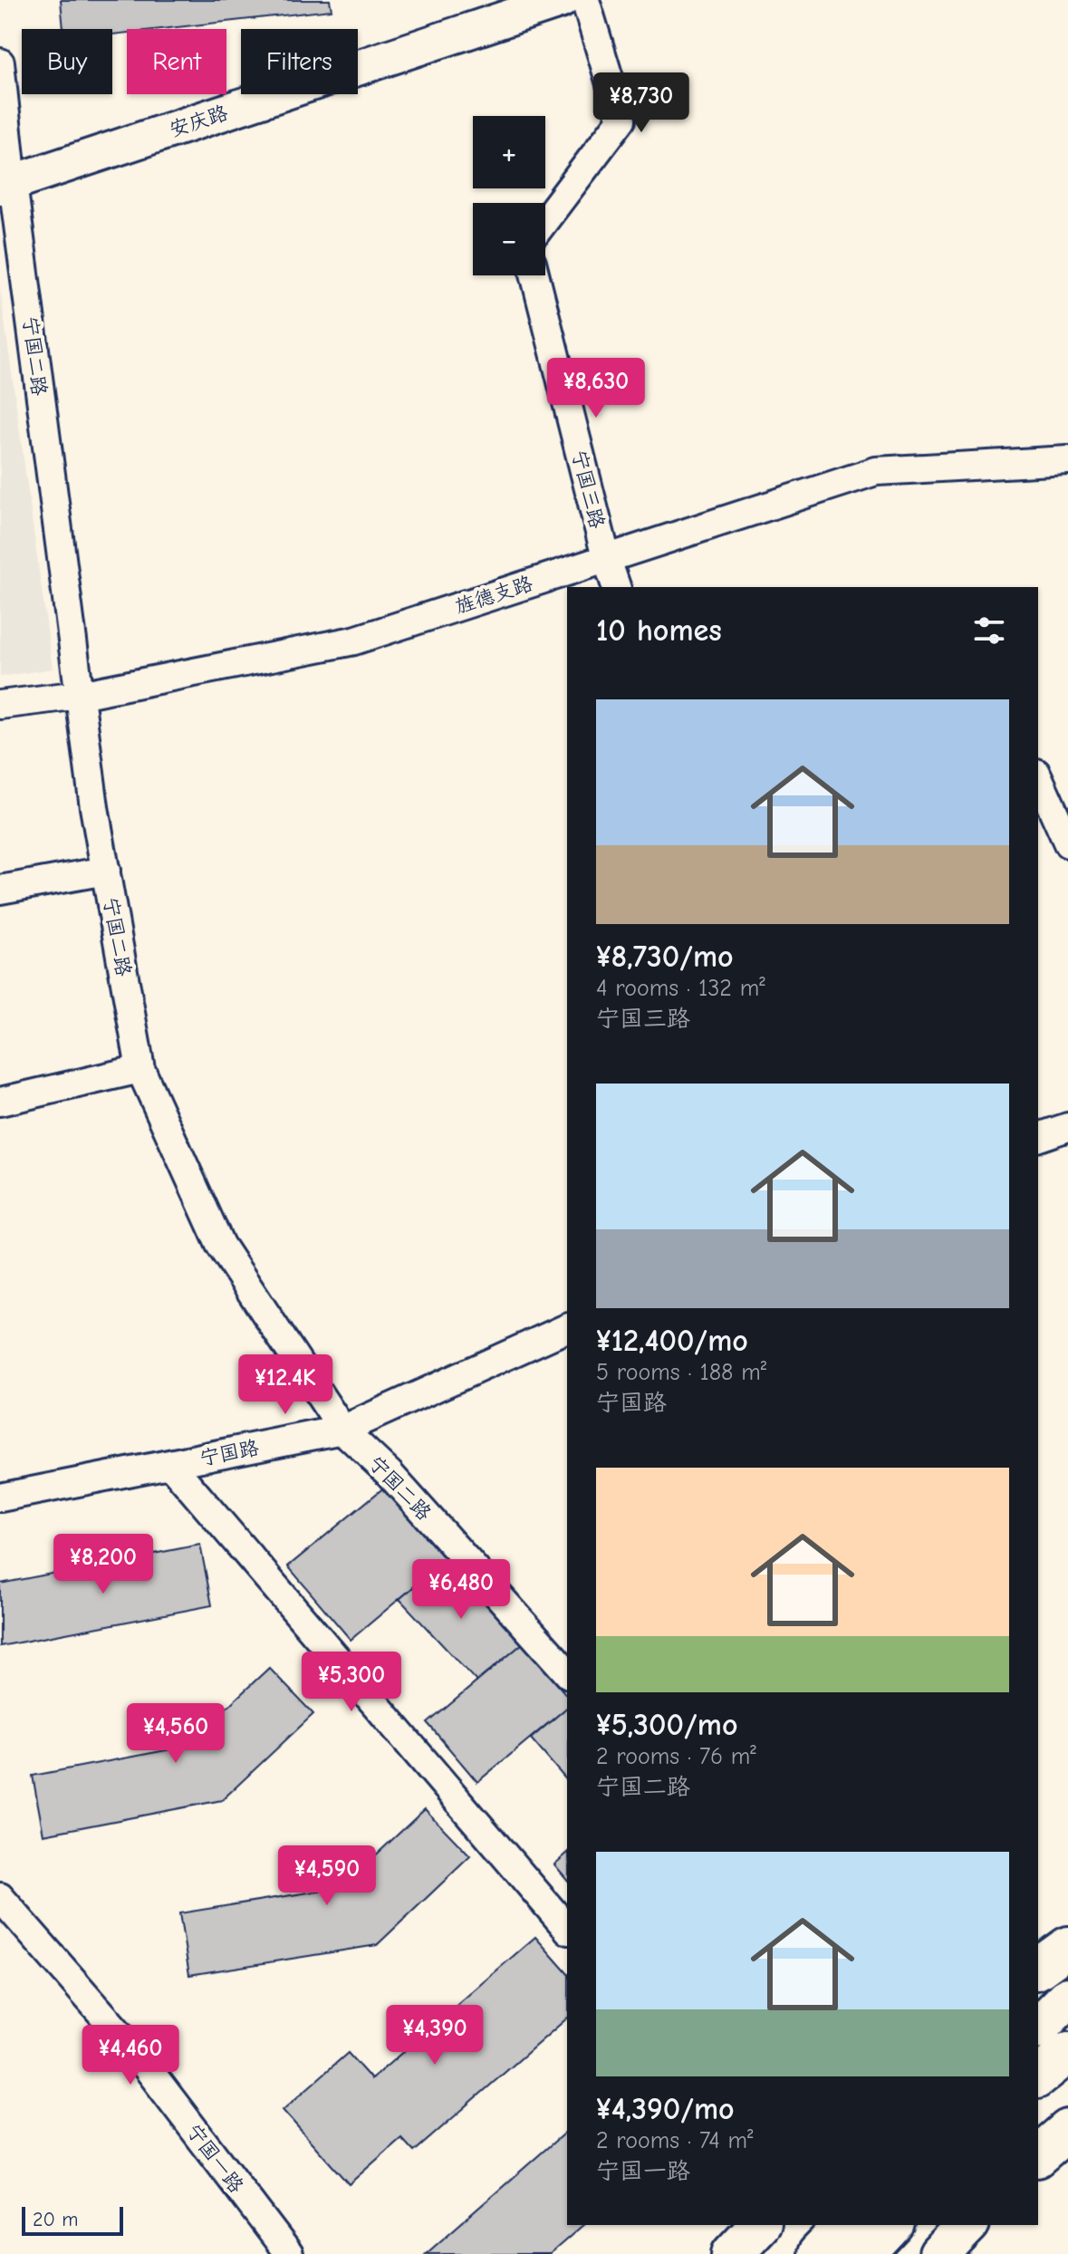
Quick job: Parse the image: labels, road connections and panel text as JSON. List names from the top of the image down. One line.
{"streets":{"street":["安庆路","宁国二路","宁国三路","旌德支路","宁国路","宁国一路"]},"crossings":[["安庆路","宁国二路"],["宁国二路","旌德支路"],["宁国二路","宁国路"],["宁国三路","旌德支路"]],"scale_bar":"20 m","page":{"chip":["Buy","Rent","Filters"],"price":["¥8,730","¥8,630","¥12.4K","¥8,200","¥6,480","¥5,300","¥4,560","¥4,590","¥4,390","¥4,460"],"map_buttons":["+","−"],"heading":"10 homes","list":[{"name":"¥8,730/mo","note":"4 rooms · 132 m² · 宁国三路"},{"name":"¥12,400/mo","note":"5 rooms · 188 m² · 宁国路"},{"name":"¥5,300/mo","note":"2 rooms · 76 m² · 宁国二路"},{"name":"¥4,390/mo","note":"2 rooms · 74 m² · 宁国一路"}],"scale":"20 m"}}
